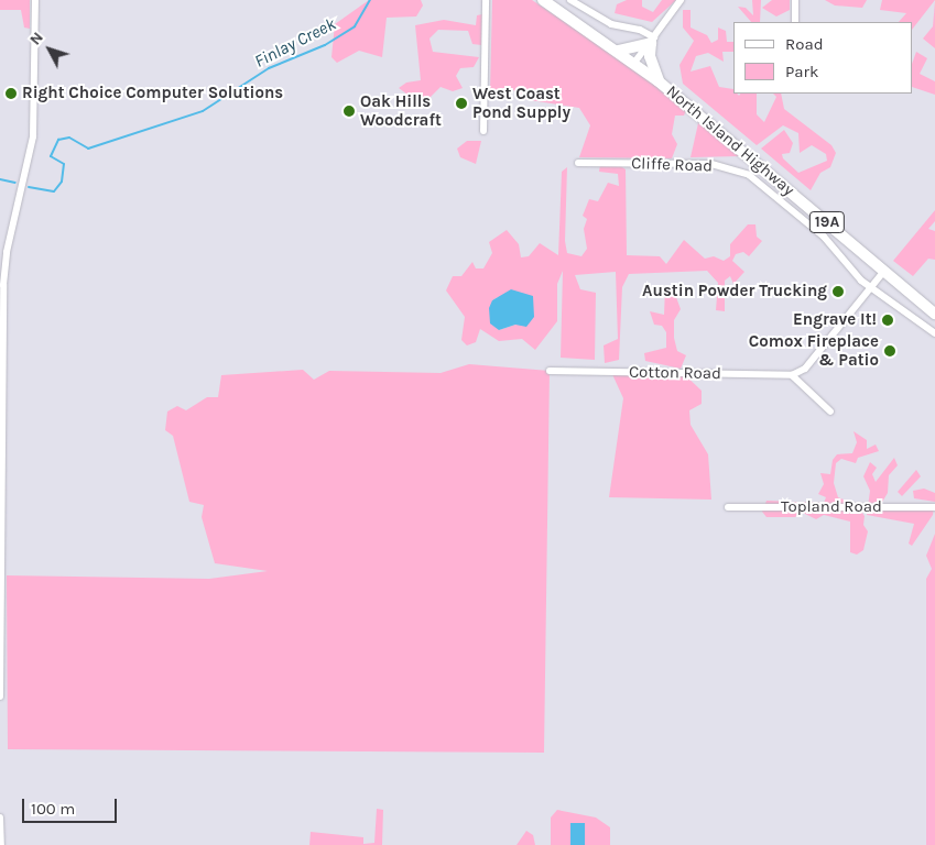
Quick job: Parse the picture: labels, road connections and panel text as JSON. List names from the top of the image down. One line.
{"streets":{"main road":["North Island Highway","19A"],"street":["Cliffe Road","Cotton Road","Topland Road"]},"water":["Finlay Creek"],"places":["Right Choice Computer Solutions","West Coast Pond Supply","Oak Hills Woodcraft","Austin Powder Trucking","Engrave It!","Comox Fireplace & Patio"],"legend":["Road","Park"],"scale_bar":"100 m","north":"top left"}
